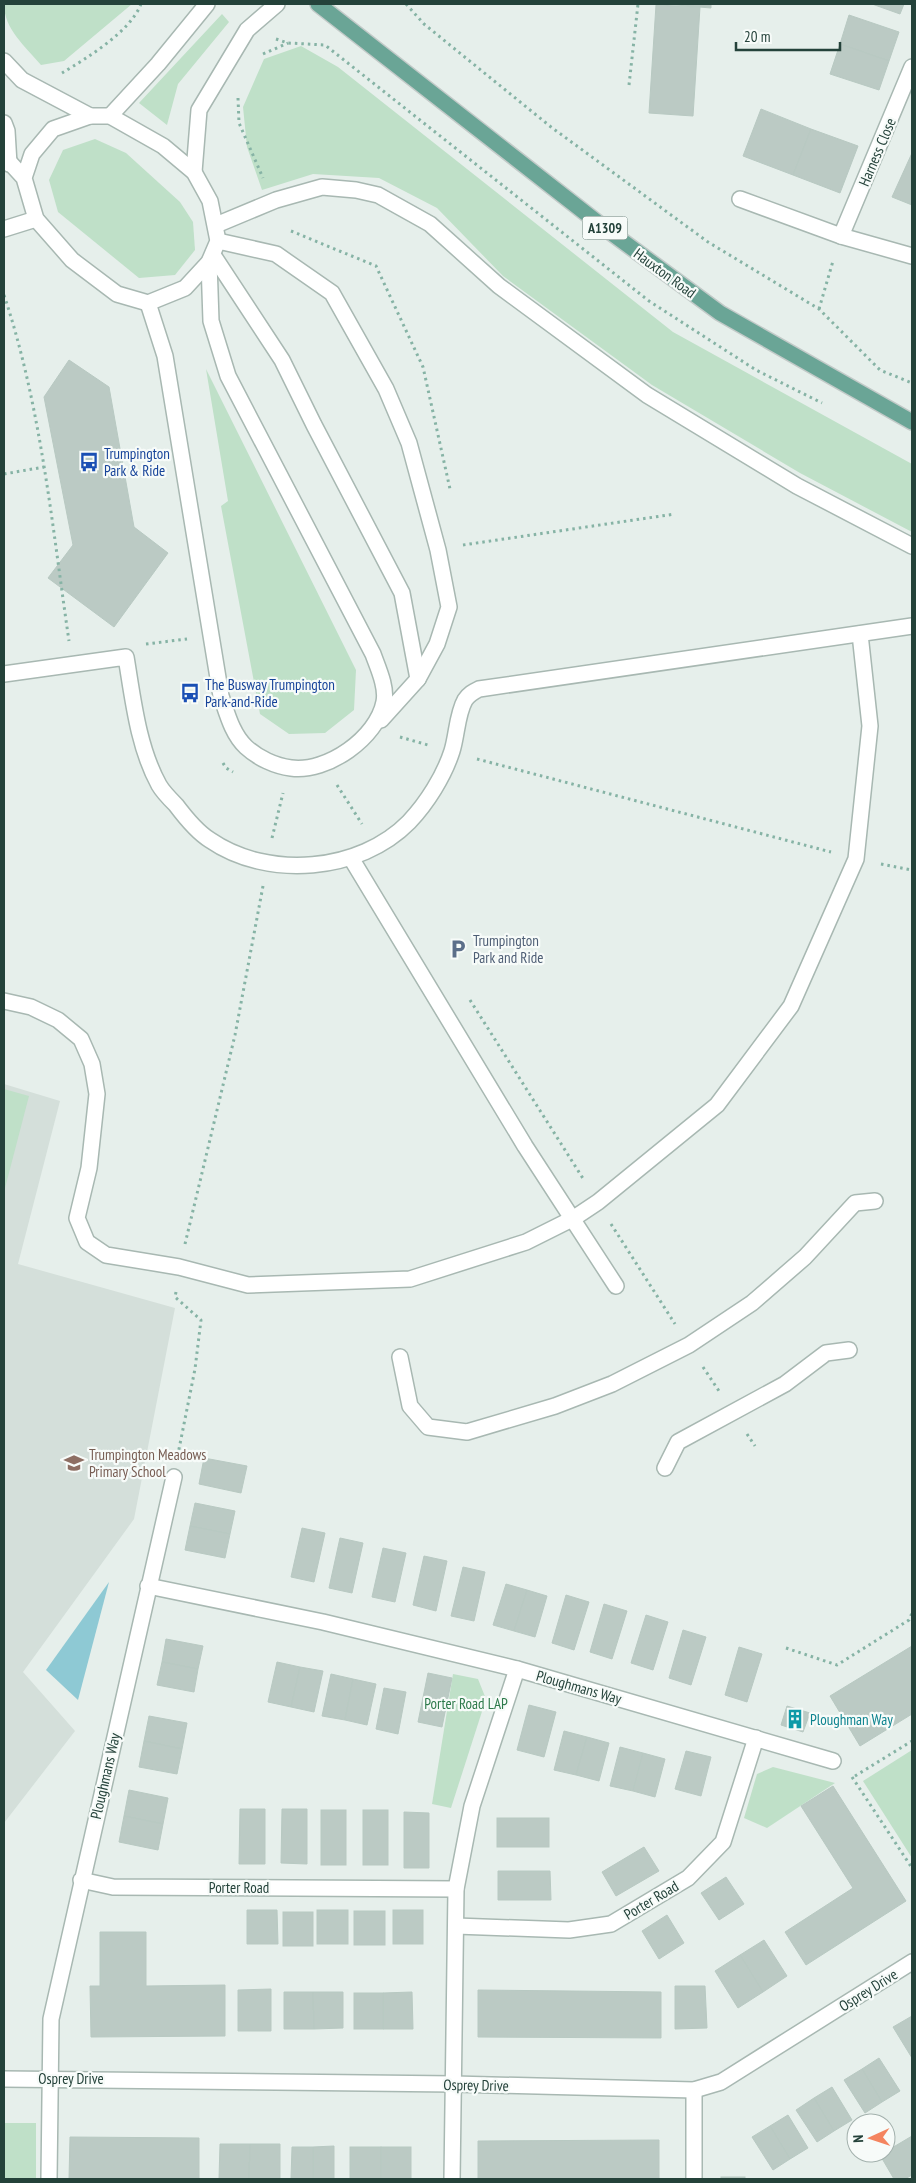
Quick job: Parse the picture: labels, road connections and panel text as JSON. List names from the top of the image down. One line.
{"streets":{"main road":["A1309","Hauxton Road"],"street":["Harness Close","Ploughmans Way","Porter Road","Osprey Drive"]},"crossings":[["Ploughmans Way","Porter Road"],["Ploughmans Way","Osprey Drive"]],"parks":["Porter Road LAP"],"places":{"bus stop":["Trumpington Park & Ride","The Busway Trumpington Park-and-Ride"],"parking":["Trumpington Park and Ride"],"school or university":["Trumpington Meadows Primary School"],"building":["Ploughman Way"]},"scale_bar":"20 m","north":"left"}
